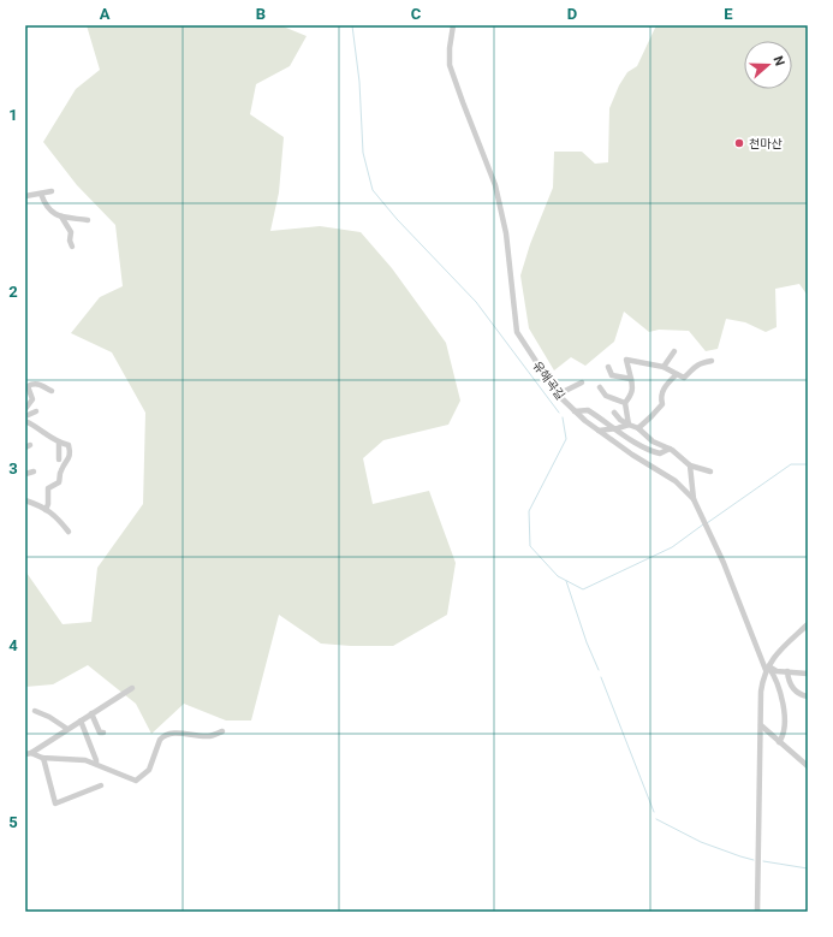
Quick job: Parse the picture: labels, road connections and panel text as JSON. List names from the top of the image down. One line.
{"streets":{"street":["유해곡길"]},"places":["천마산"],"north":"right","grid":{"columns":["A","B","C","D","E"],"rows":["1","2","3","4","5"]}}
